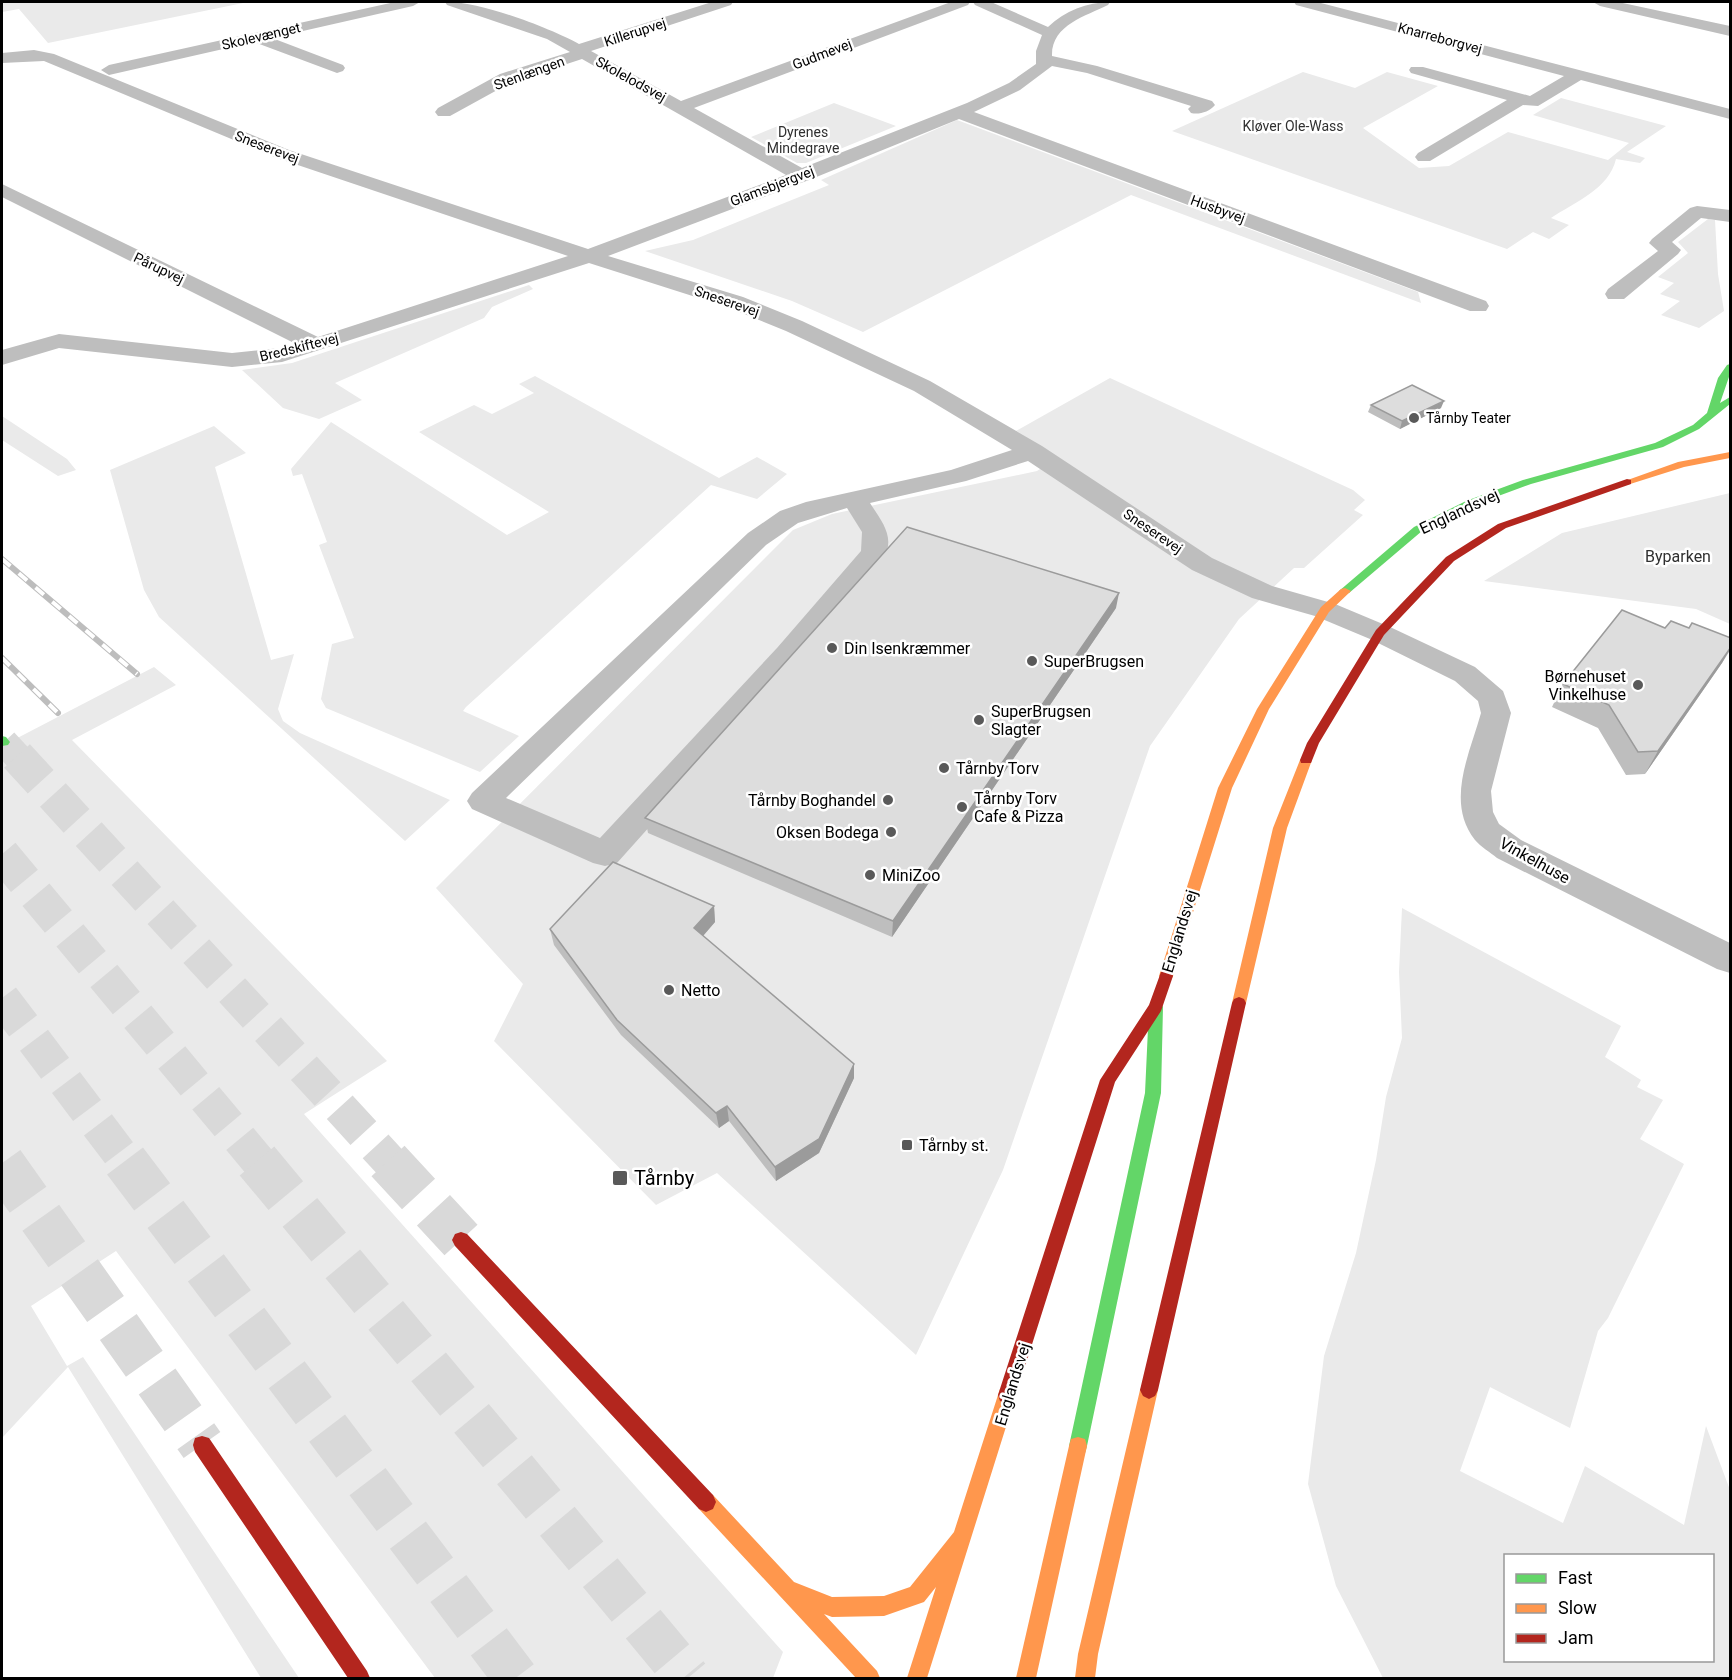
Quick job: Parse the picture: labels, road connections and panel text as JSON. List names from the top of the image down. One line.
{"streets":{"main road":["Englandsvej"],"street":["Killerupvej","Skolevænget","Knarreborgvej","Gudmevej","Stenlængen","Skolelodsvej","Sneserevej","Glamsbjergvej","Husbyvej","Pårupvej","Bredskiftevej","Vinkelhuse"]},"crossings":[["Killerupvej","Stenlængen"],["Killerupvej","Skolelodsvej"],["Gudmevej","Skolelodsvej"],["Stenlængen","Skolelodsvej"],["Skolelodsvej","Glamsbjergvej"],["Sneserevej","Glamsbjergvej"],["Sneserevej","Bredskiftevej"],["Sneserevej","Englandsvej"],["Sneserevej","Vinkelhuse"],["Glamsbjergvej","Husbyvej"],["Glamsbjergvej","Bredskiftevej"],["Pårupvej","Bredskiftevej"],["Englandsvej","Vinkelhuse"]],"parks":["Kløver Ole-Wass","Dyrenes Mindegrave","Byparken"],"places":{"other":["Tårnby Teater","Din Isenkræmmer","SuperBrugsen","Børnehuset Vinkelhuse","SuperBrugsen Slagter","Tårnby Torv","Tårnby Boghandel","Tårnby Torv Cafe & Pizza","Oksen Bodega","MiniZoo","Netto"],"transit":["Tårnby st.","Tårnby"]},"legend":["Fast","Slow","Jam"]}
